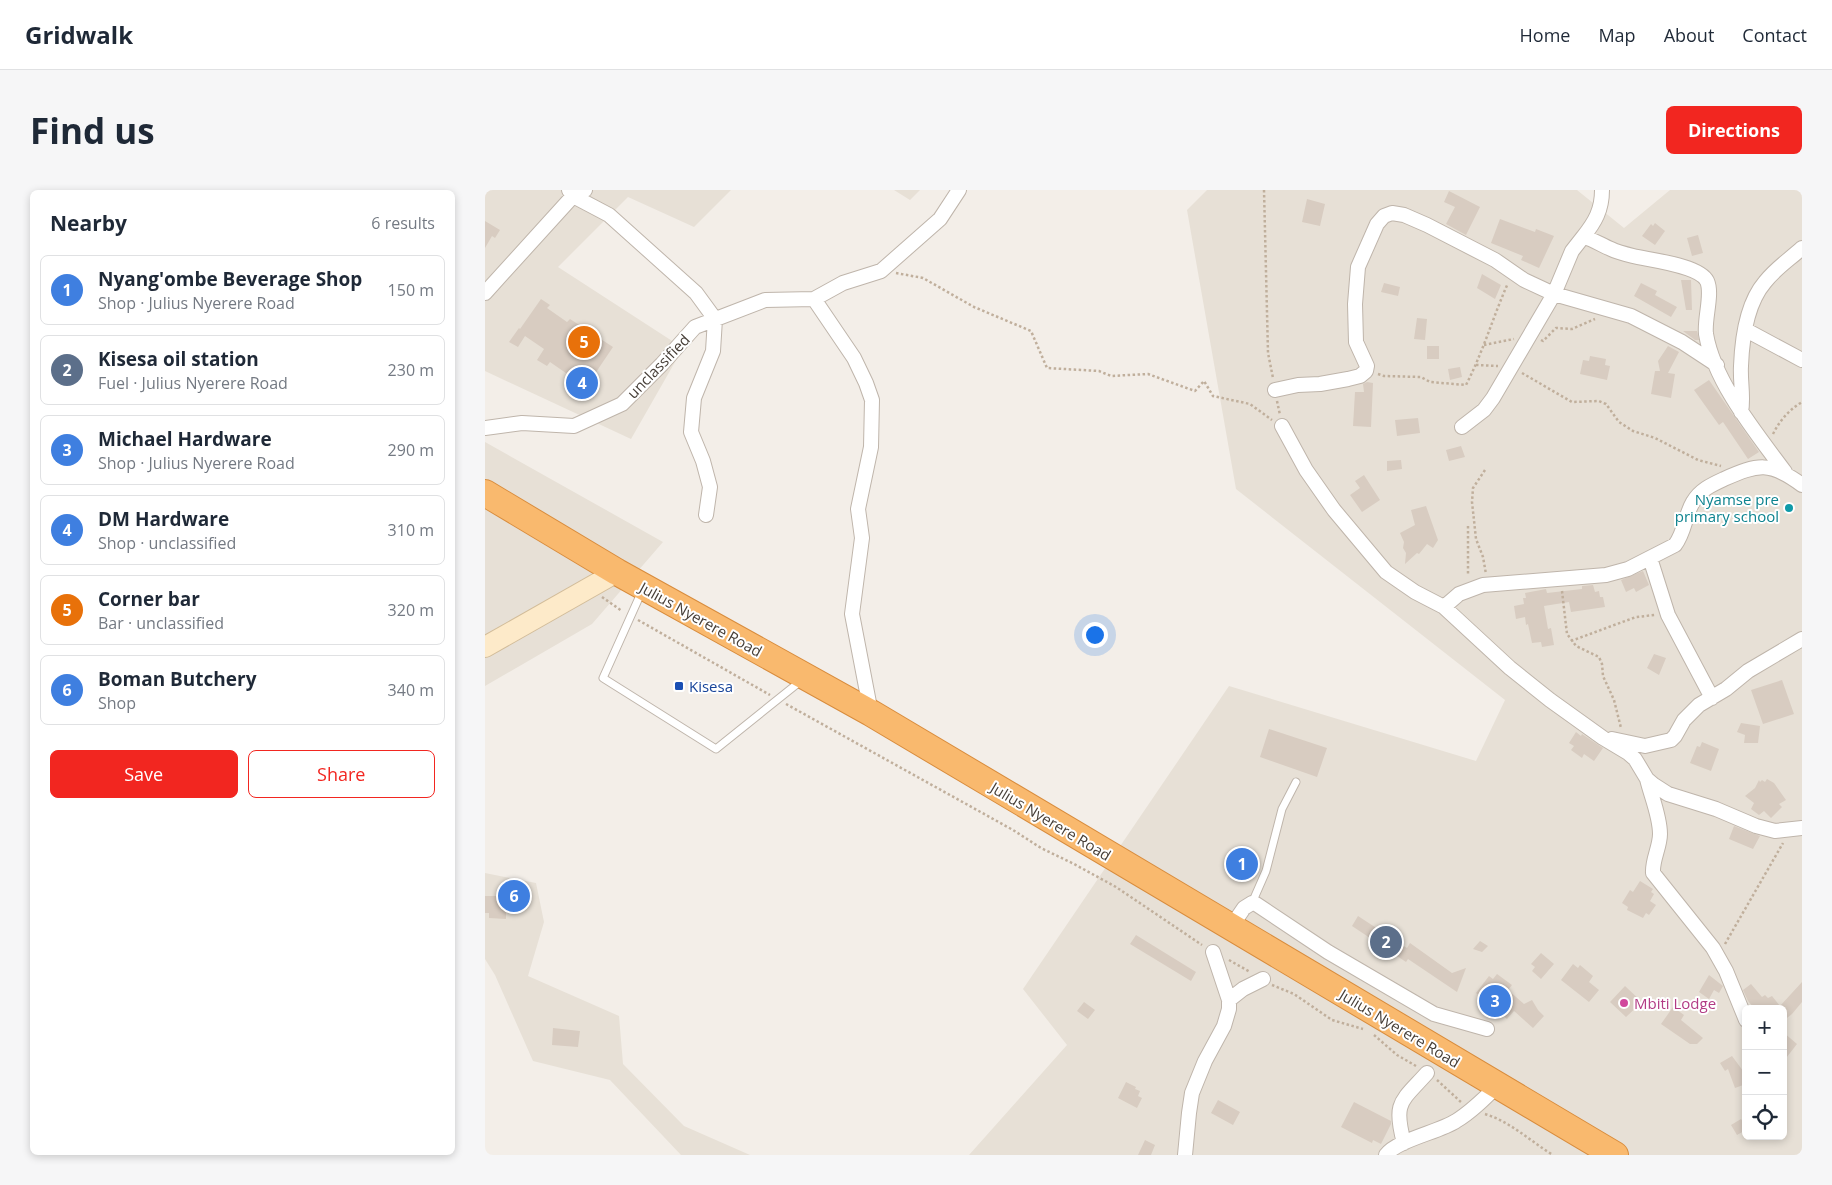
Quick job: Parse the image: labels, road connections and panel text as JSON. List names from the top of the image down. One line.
{"streets":{"highway":["Julius Nyerere Road"],"street":["unclassified"]},"places":{"other":["Nyamse pre primary school","Mbiti Lodge"],"transit":["Kisesa"]},"page":{"header":"Gridwalk","nav":["Home","Map","About","Contact"],"buttons":["Directions",["Save","Share"]],"title":"Find us","heading":["Nearby","6 results"],"list":[{"mark":"1","name":"Nyang'ombe Beverage Shop","note":"Shop · Julius Nyerere Road","value":"150 m"},{"mark":"2","name":"Kisesa oil station","note":"Fuel · Julius Nyerere Road","value":"230 m"},{"mark":"3","name":"Michael Hardware","note":"Shop · Julius Nyerere Road","value":"290 m"},{"mark":"4","name":"DM Hardware","note":"Shop · unclassified","value":"310 m"},{"mark":"5","name":"Corner bar","note":"Bar · unclassified","value":"320 m"},{"mark":"6","name":"Boman Butchery","note":"Shop","value":"340 m"}],"pins":["5","4","1","6","2","3"],"map_buttons":["+","−"]}}
